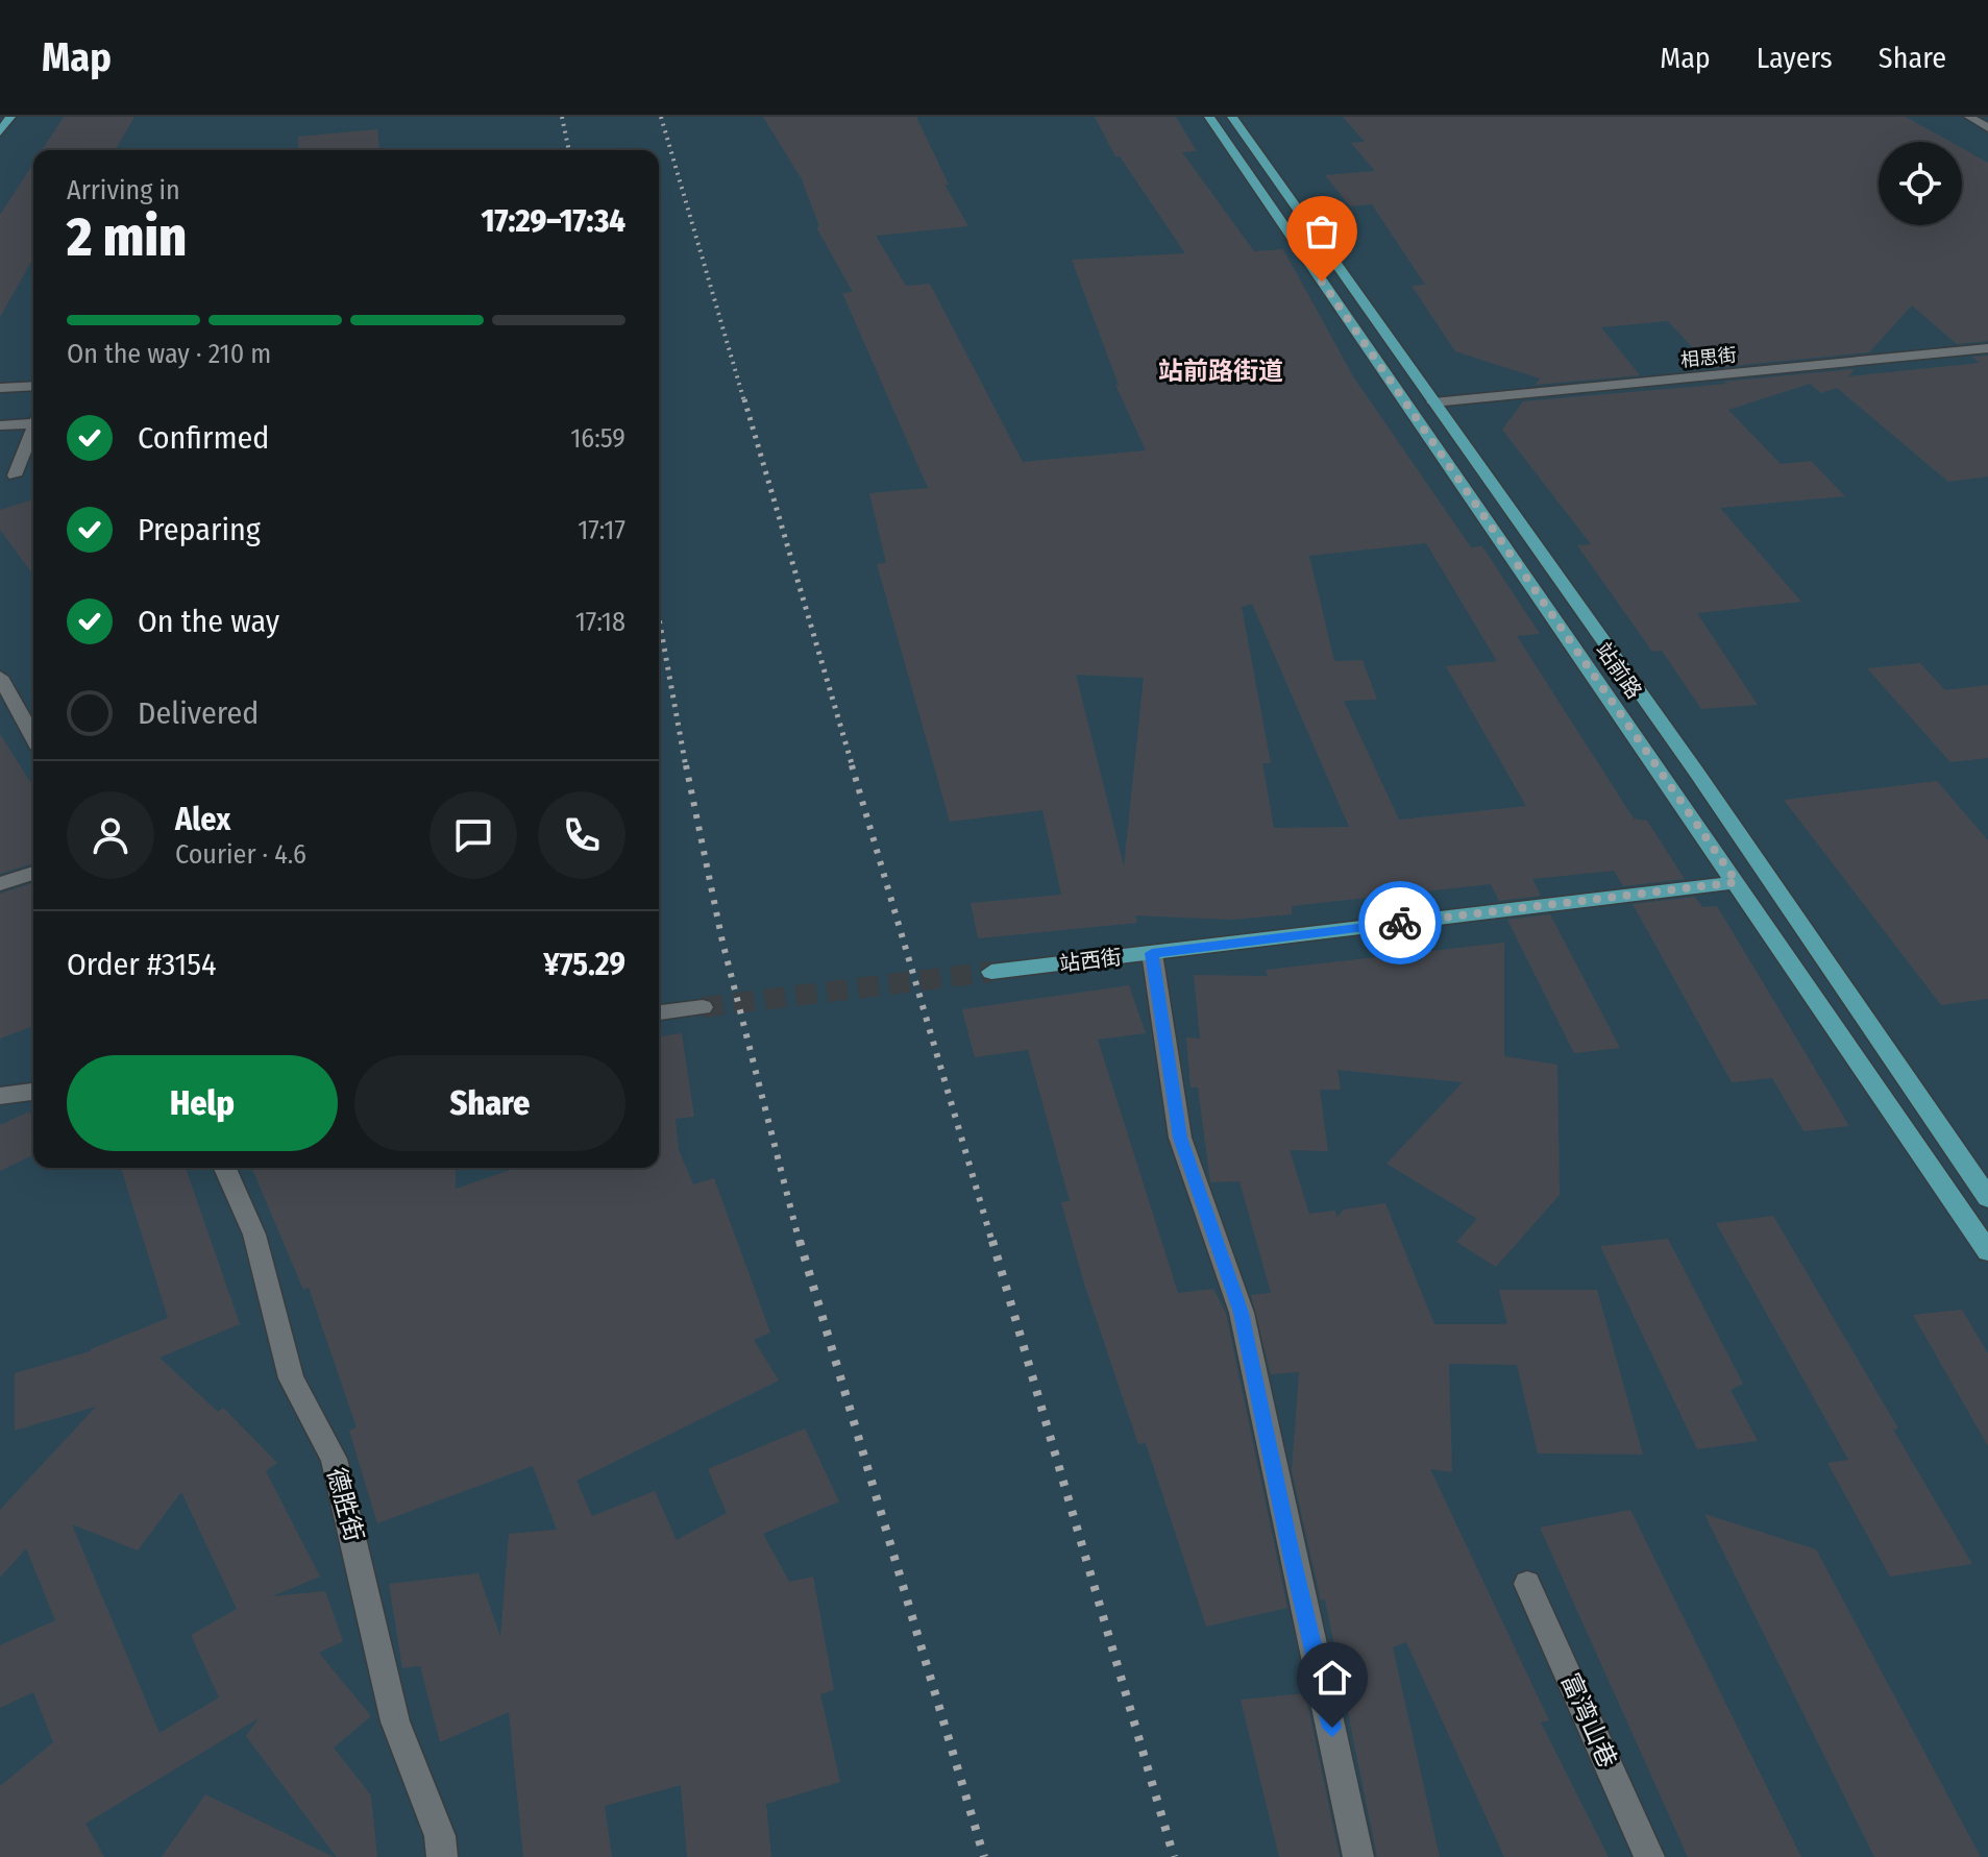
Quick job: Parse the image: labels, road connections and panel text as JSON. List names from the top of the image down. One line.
{"streets":{"main road":["站前路","站西街"],"street":["相思街","德胜街","富湾山巷"]},"crossings":[["相思街","站前路"],["站前路","站西街"]],"districts":["站前路街道"],"page":{"header":"Map","nav":["Map","Layers","Share"],"heading":["2 min","Arriving in","17:29–17:34"],"panel":["Alex","Courier · 4.6","Order #3154","¥75.29"],"bar":"On the way · 210 m","list":[["Confirmed","16:59"],["Preparing","17:17"],["On the way","17:18"],"Delivered"],"buttons":["Help","Share"]}}
